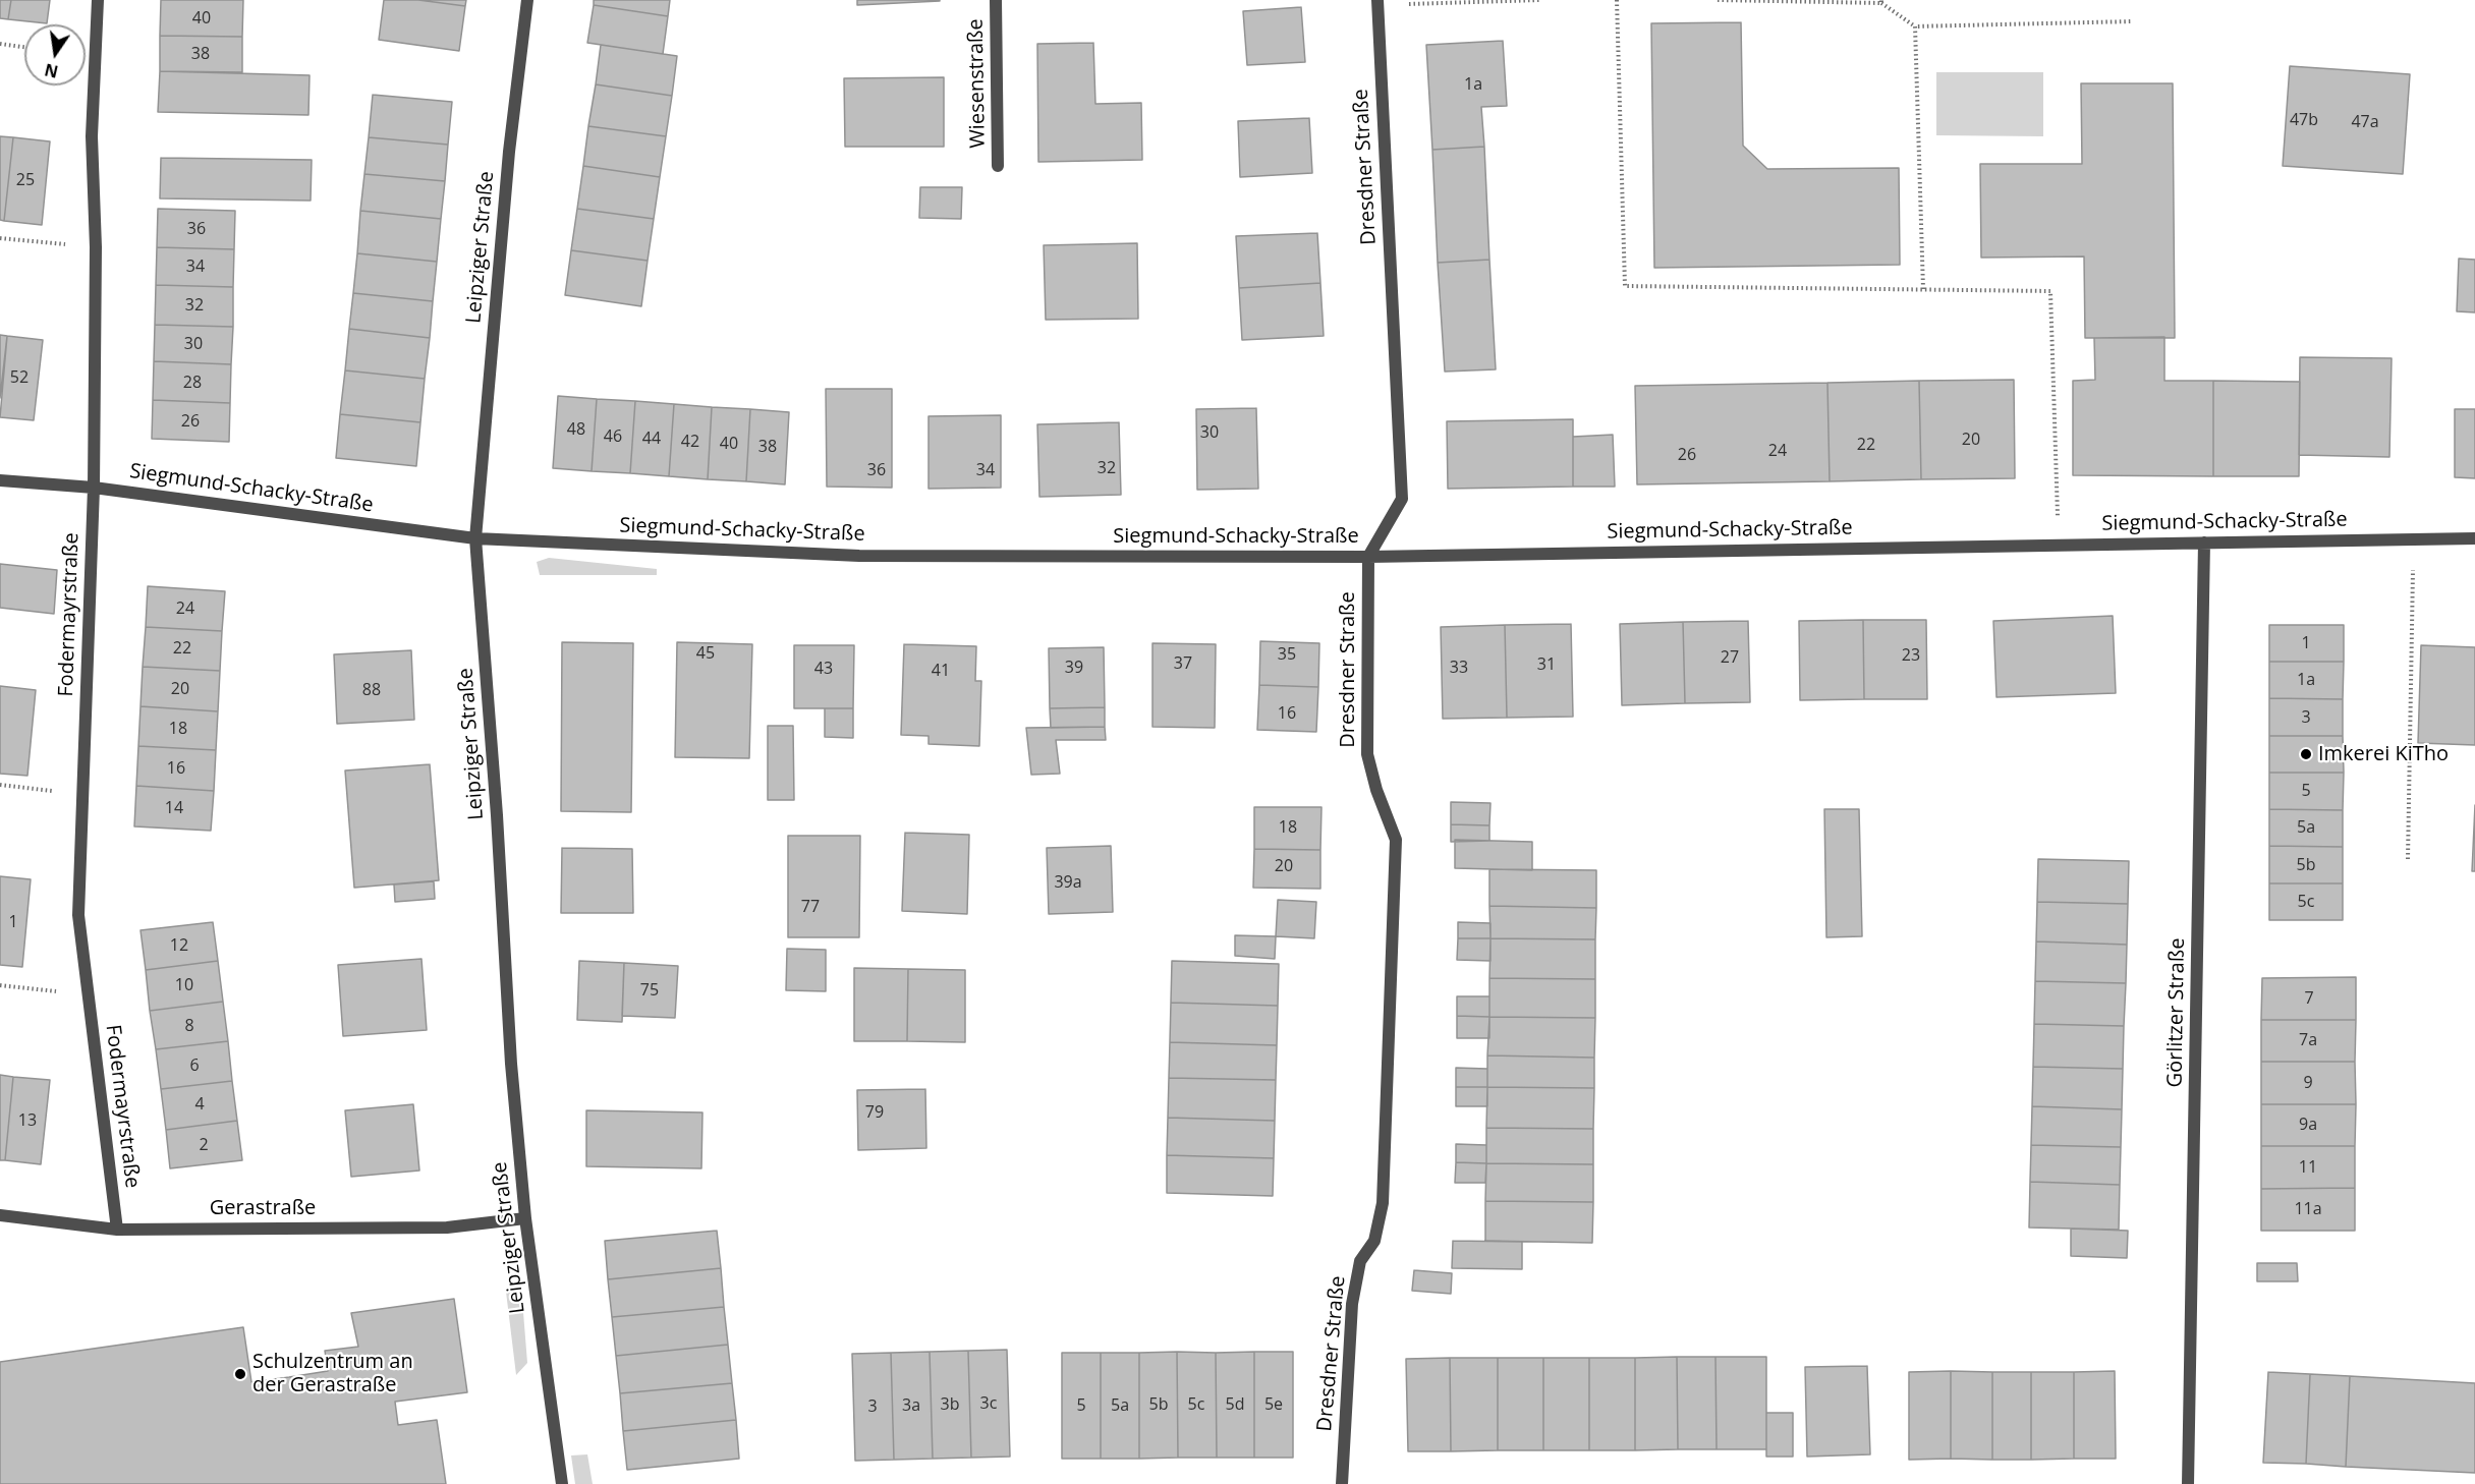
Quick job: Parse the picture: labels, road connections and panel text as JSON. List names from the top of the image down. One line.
{"streets":{"street":["Wiesenstraße","Dresdner Straße","Leipziger Straße","Siegmund-Schacky-Straße","Fodermayrstraße","Görlitzer Straße","Gerastraße"]},"crossings":[["Dresdner Straße","Siegmund-Schacky-Straße"],["Leipziger Straße","Siegmund-Schacky-Straße"],["Leipziger Straße","Gerastraße"],["Siegmund-Schacky-Straße","Fodermayrstraße"],["Siegmund-Schacky-Straße","Görlitzer Straße"],["Fodermayrstraße","Gerastraße"]],"places":["Imkerei KiTho","Schulzentrum an der Gerastraße"],"house_numbers":["40","38","1a","47b","47a","25","36","34","32","30","52","28","26","48","30","46","44","20","42","40","22","38","24","26","32","36","34","24","1","22","45","35","23","27","37","31","39","33","43","41","1a","20","88","16","3","18","16","5","14","18","5a","5b","20","39a","5c","77","1","12","10","75","7","8","7a","6","9","4","79","13","9a","2","11","11a","3c","3b","5b","5c","5d","5e","3a","5","5a","3"],"north":"bottom"}
